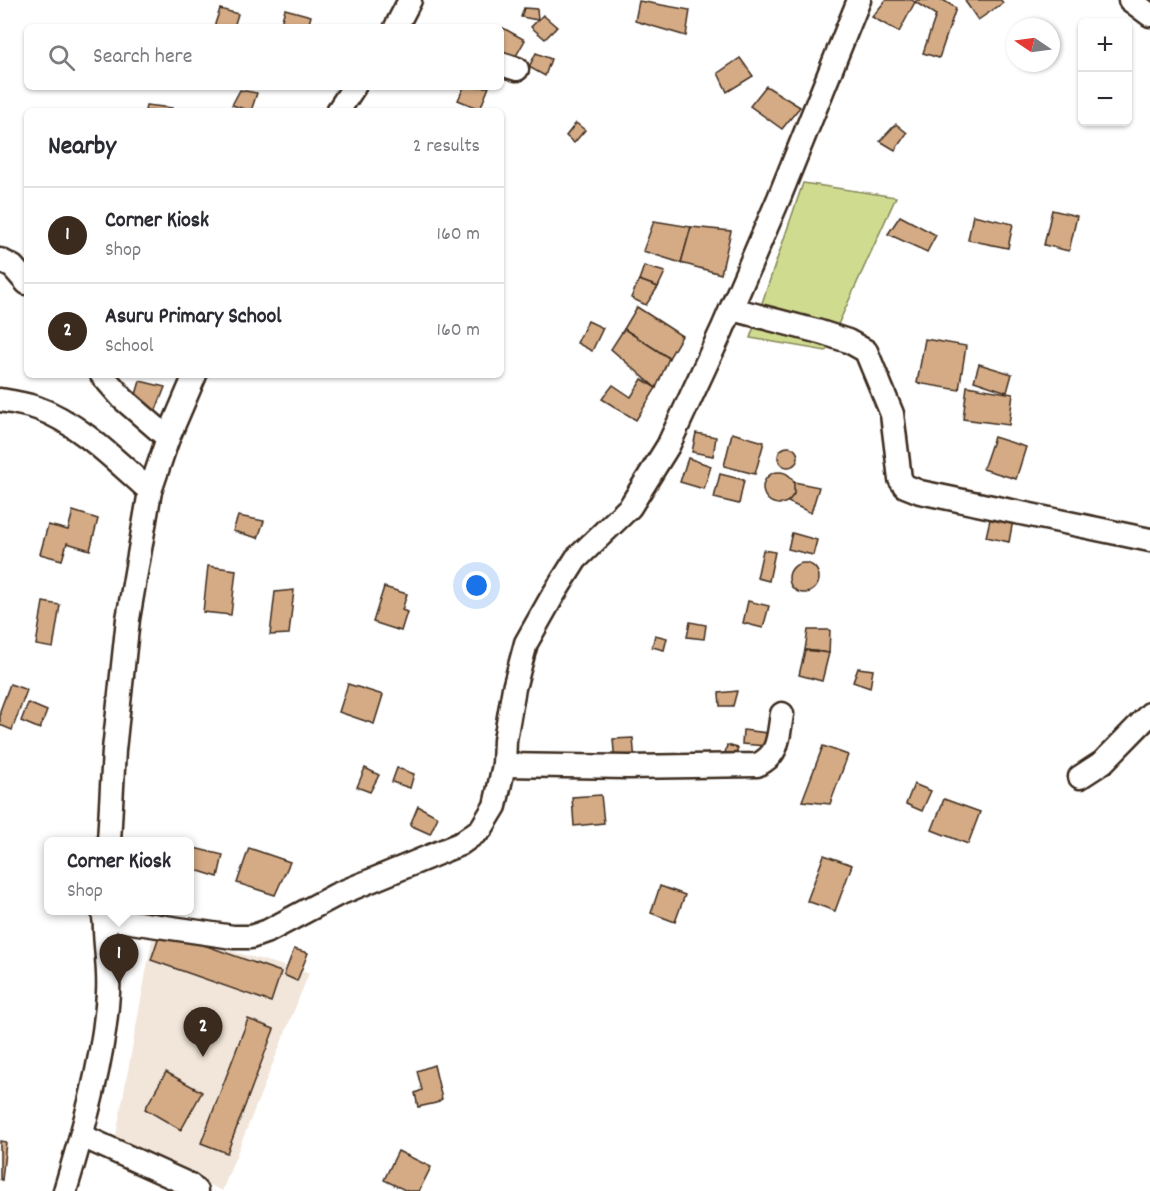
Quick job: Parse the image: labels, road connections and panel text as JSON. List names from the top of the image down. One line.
{"north":"left","page":{"map_buttons":["+","−"],"search":"Search here","heading":["Nearby","2 results"],"list":[{"mark":"1","name":"Corner Kiosk","note":"Shop","value":"160 m"},{"mark":"2","name":"Asuru Primary School","note":"School","value":"160 m"}],"popup":["Corner Kiosk","Shop"],"pins":["1","2"]}}
